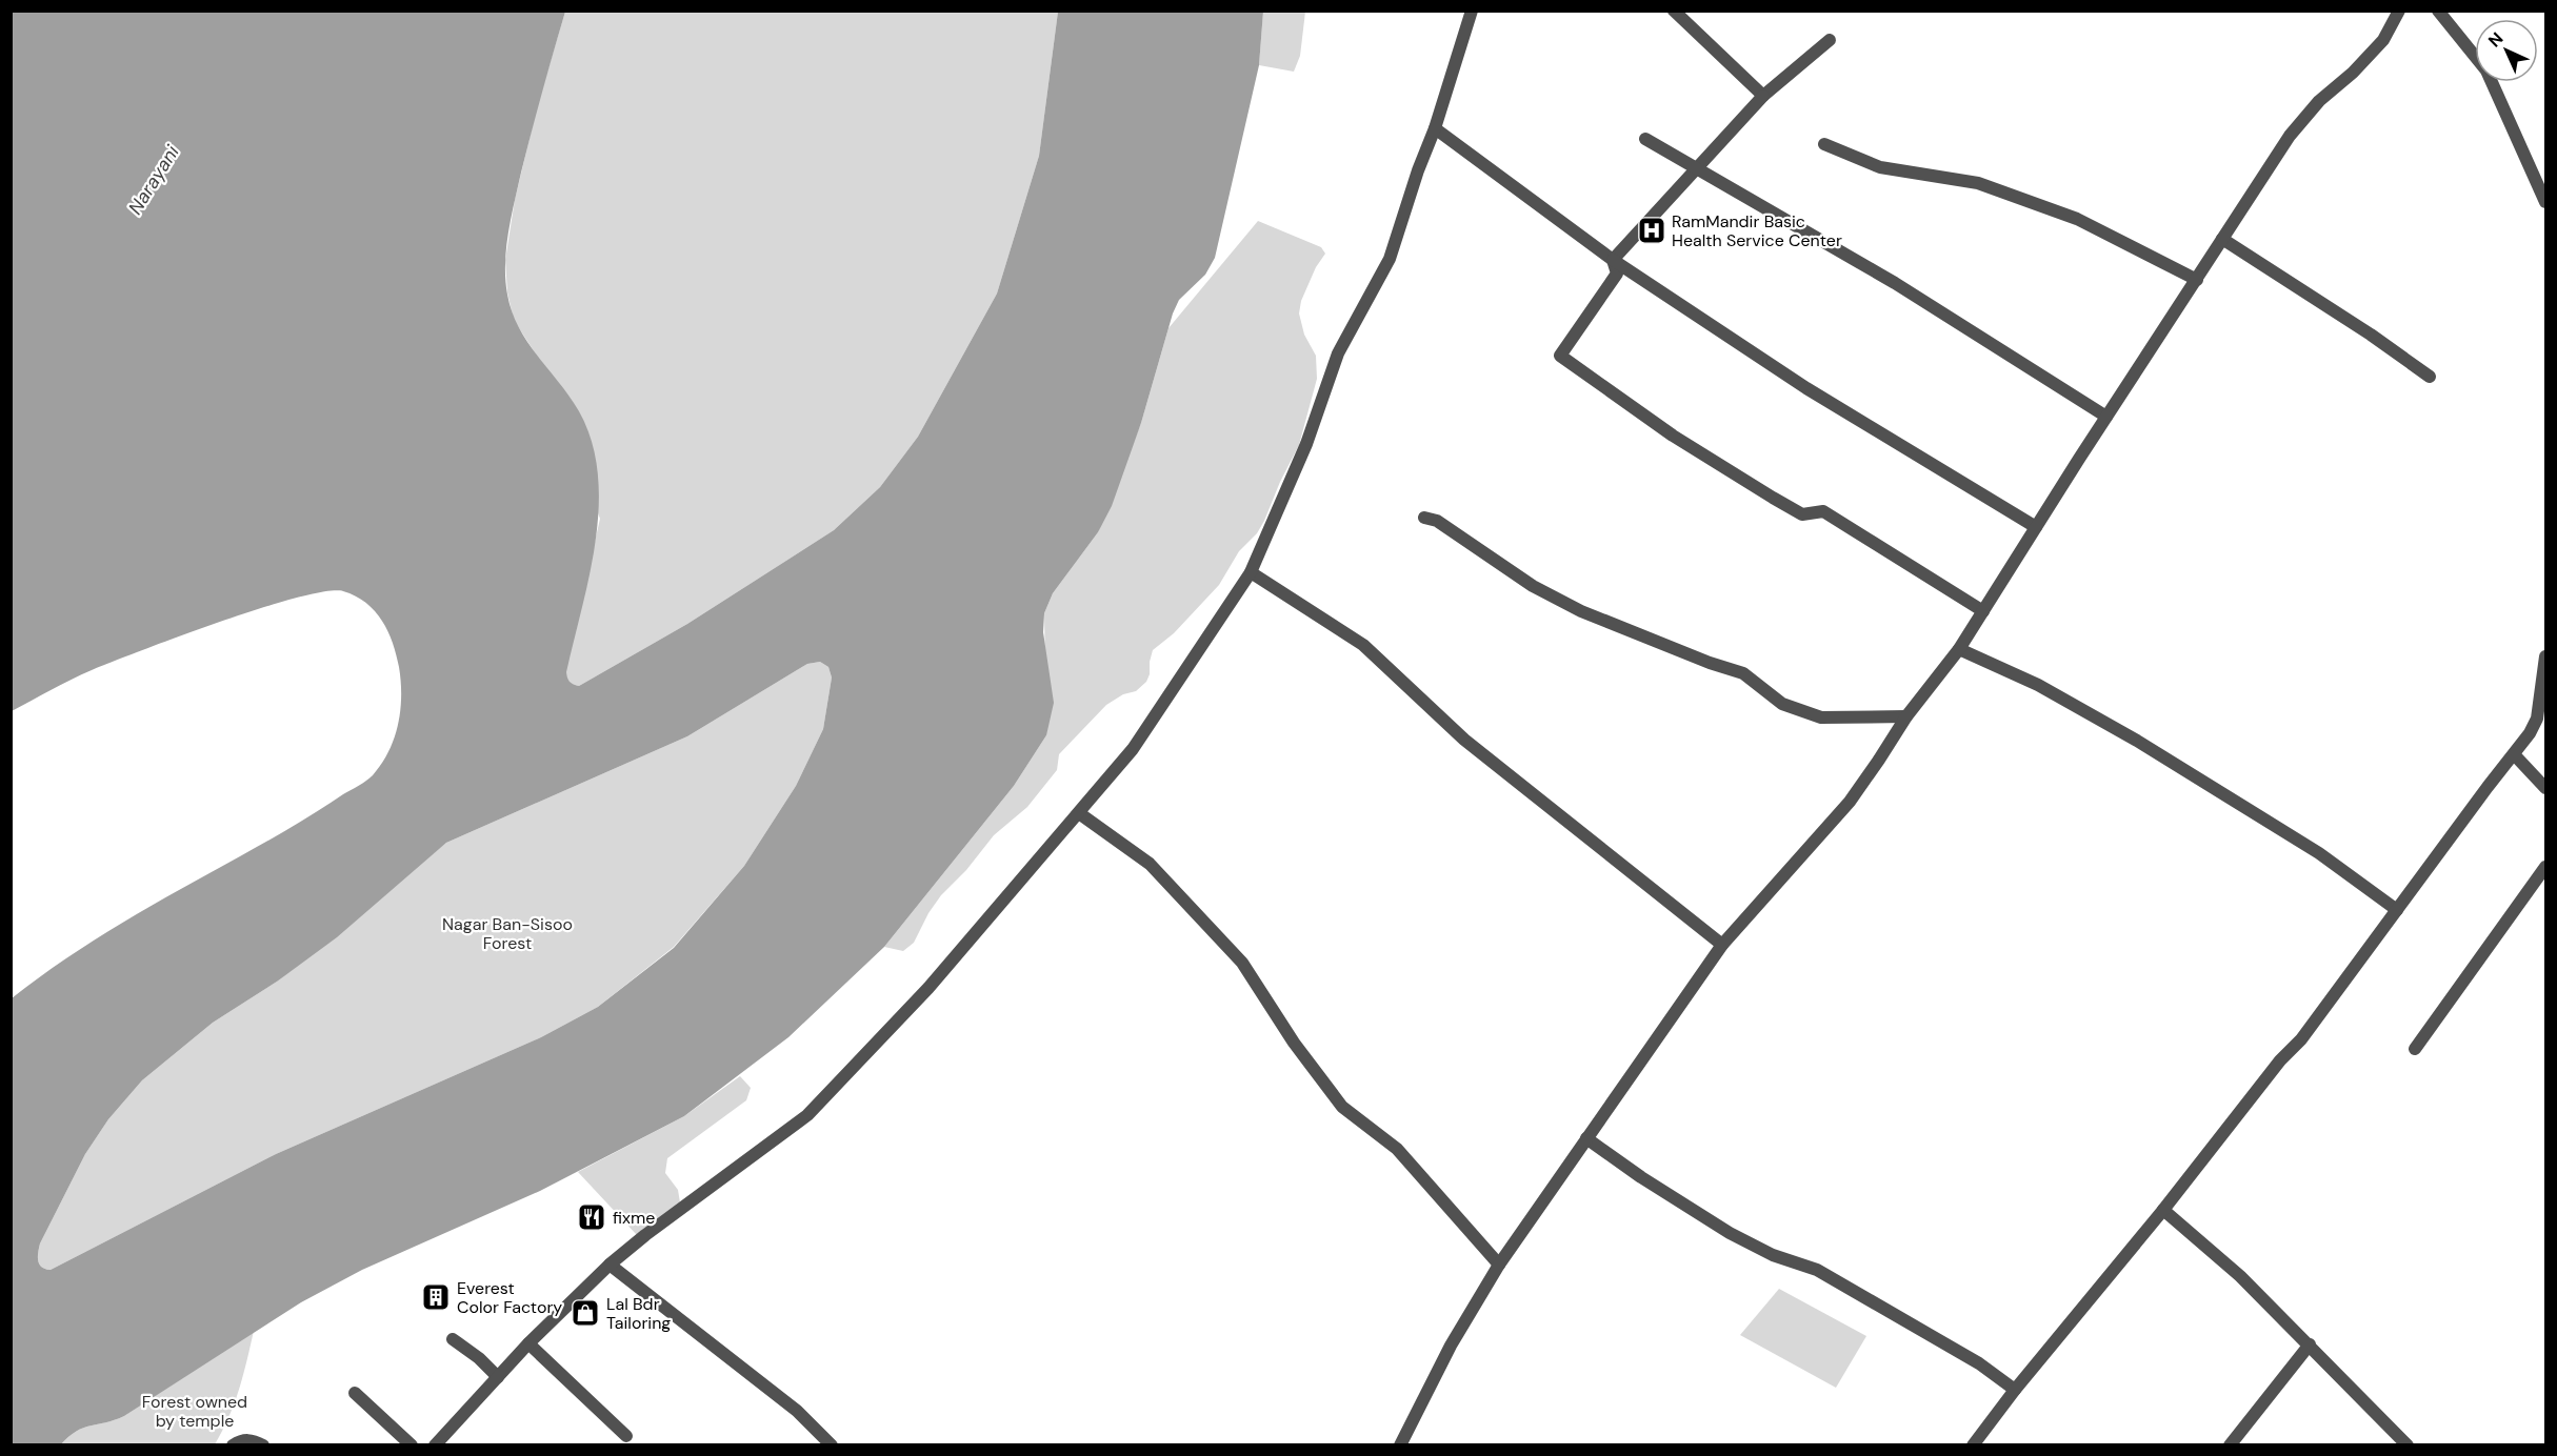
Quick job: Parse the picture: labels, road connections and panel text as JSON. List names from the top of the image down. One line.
{"water":["Narayani"],"parks":["Nagar Ban-Sisoo Forest","Forest owned by temple"],"places":{"hospital":["RamMandir Basic Health Service Center"],"restaurant":["fixme"],"building":["Everest Color Factory"],"shop":["Lal Bdr Tailoring"]},"north":"top left"}
